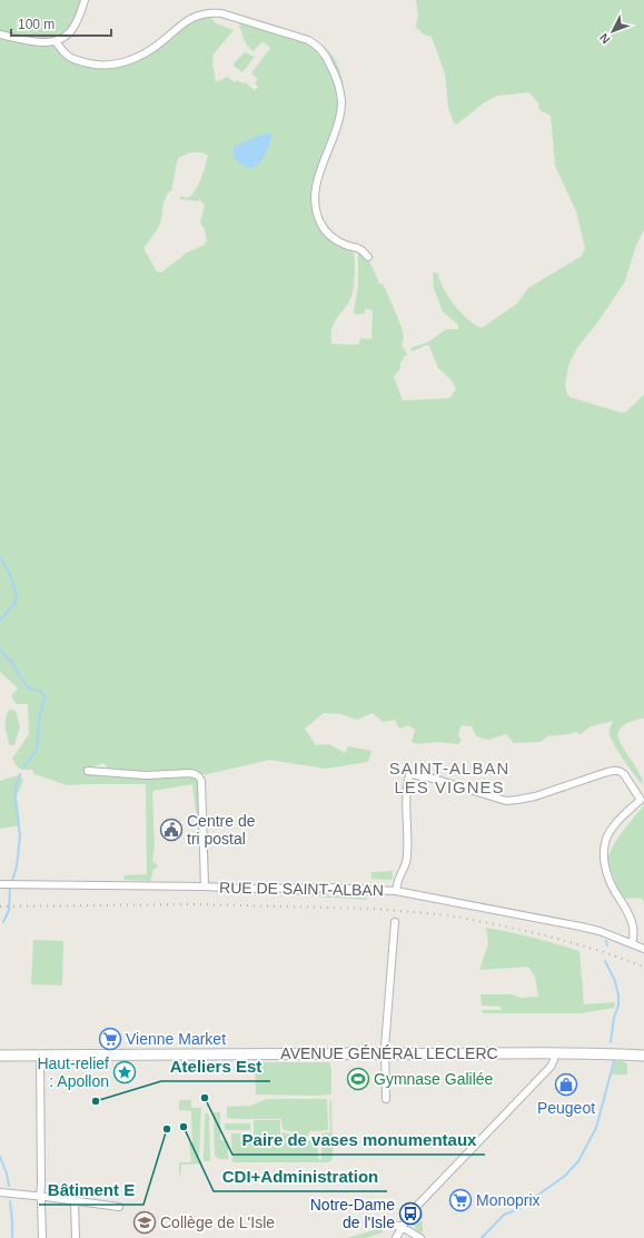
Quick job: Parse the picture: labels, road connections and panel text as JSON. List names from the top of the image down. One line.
{"streets":{"main road":["AVENUE GÉNÉRAL LECLERC"],"street":["RUE DE SAINT-ALBAN"]},"districts":["SAINT-ALBAN LES VIGNES"],"places":{"public building":["Centre de tri postal"],"supermarket":["Vienne Market","Monoprix"],"place":["Haut-relief : Apollon"],"sports":["Gymnase Galilée"],"shop":["Peugeot"],"other":["Paire de vases monumentaux","Ateliers Est","CDI+Administration","Bâtiment E"],"bus stop":["Notre-Dame de l'Isle"],"school or university":["Collège de L'Isle"]},"scale_bar":"100 m","north":"bottom left"}
